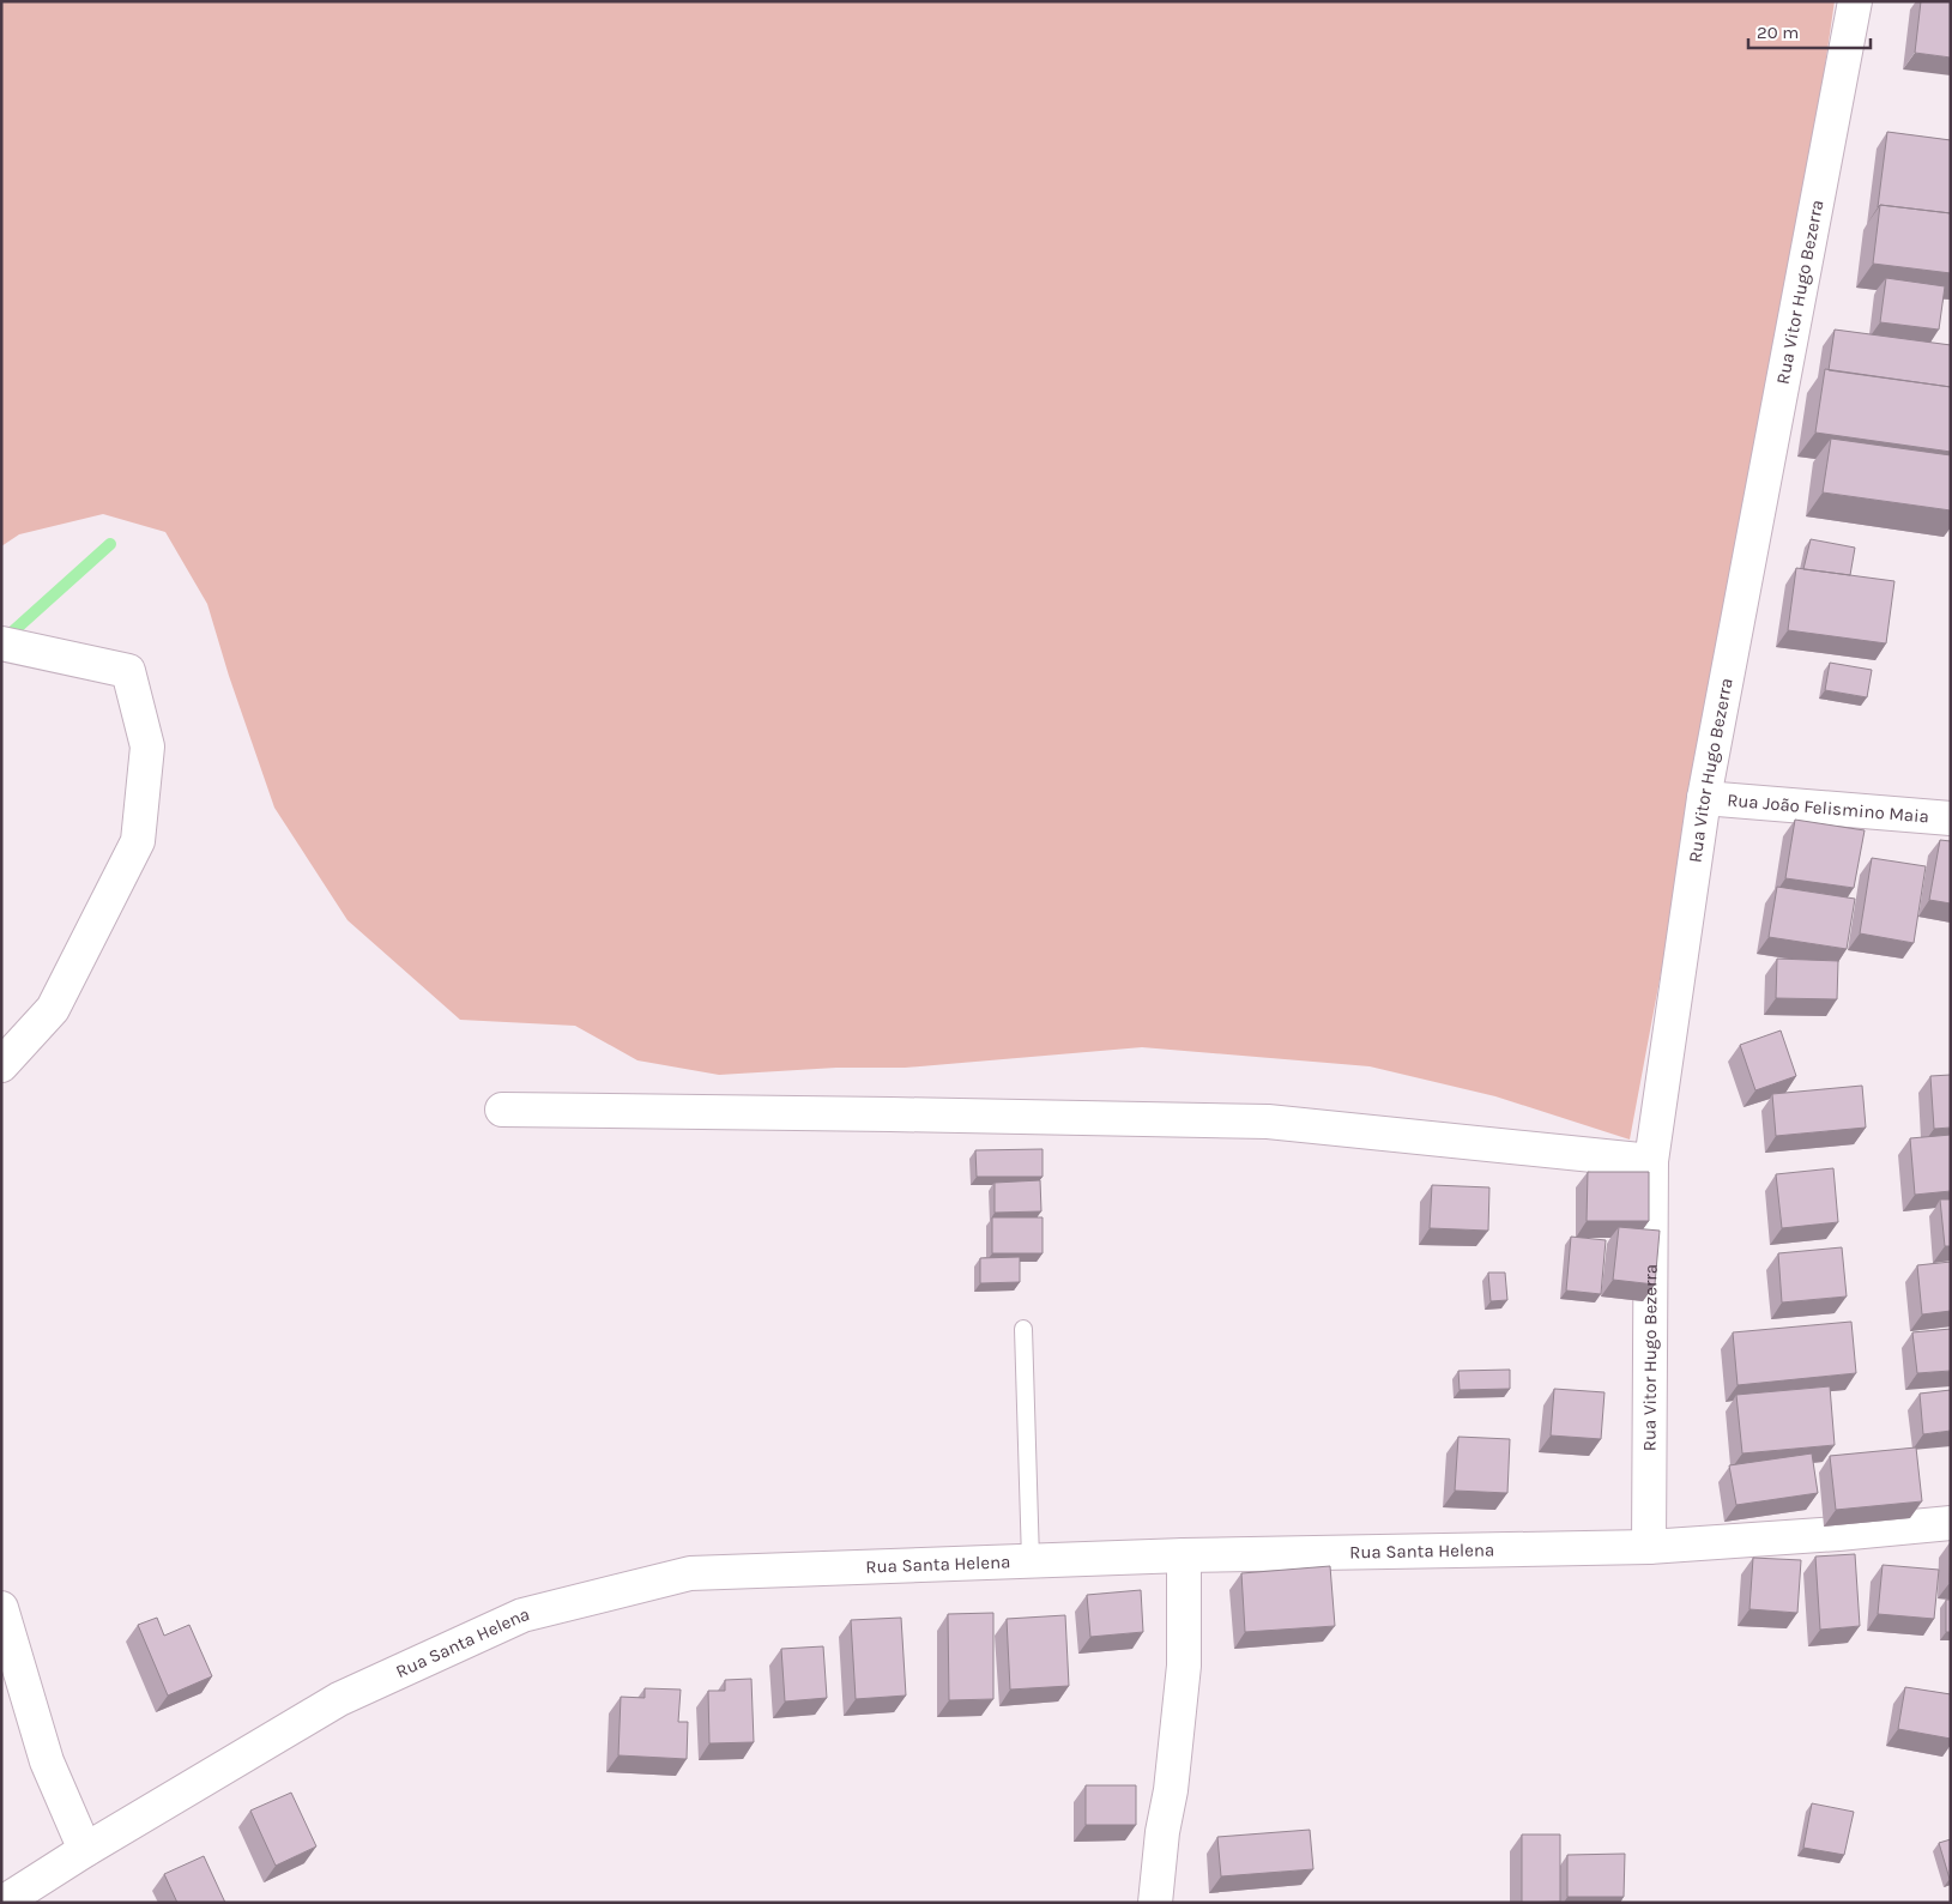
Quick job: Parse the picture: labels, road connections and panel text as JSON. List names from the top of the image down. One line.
{"streets":{"street":["Rua Vitor Hugo Bezerra","Rua João Felismino Maia","Rua Santa Helena"]},"crossings":[["Rua Vitor Hugo Bezerra","Rua João Felismino Maia"],["Rua Vitor Hugo Bezerra","Rua Santa Helena"]],"scale_bar":"20 m"}
